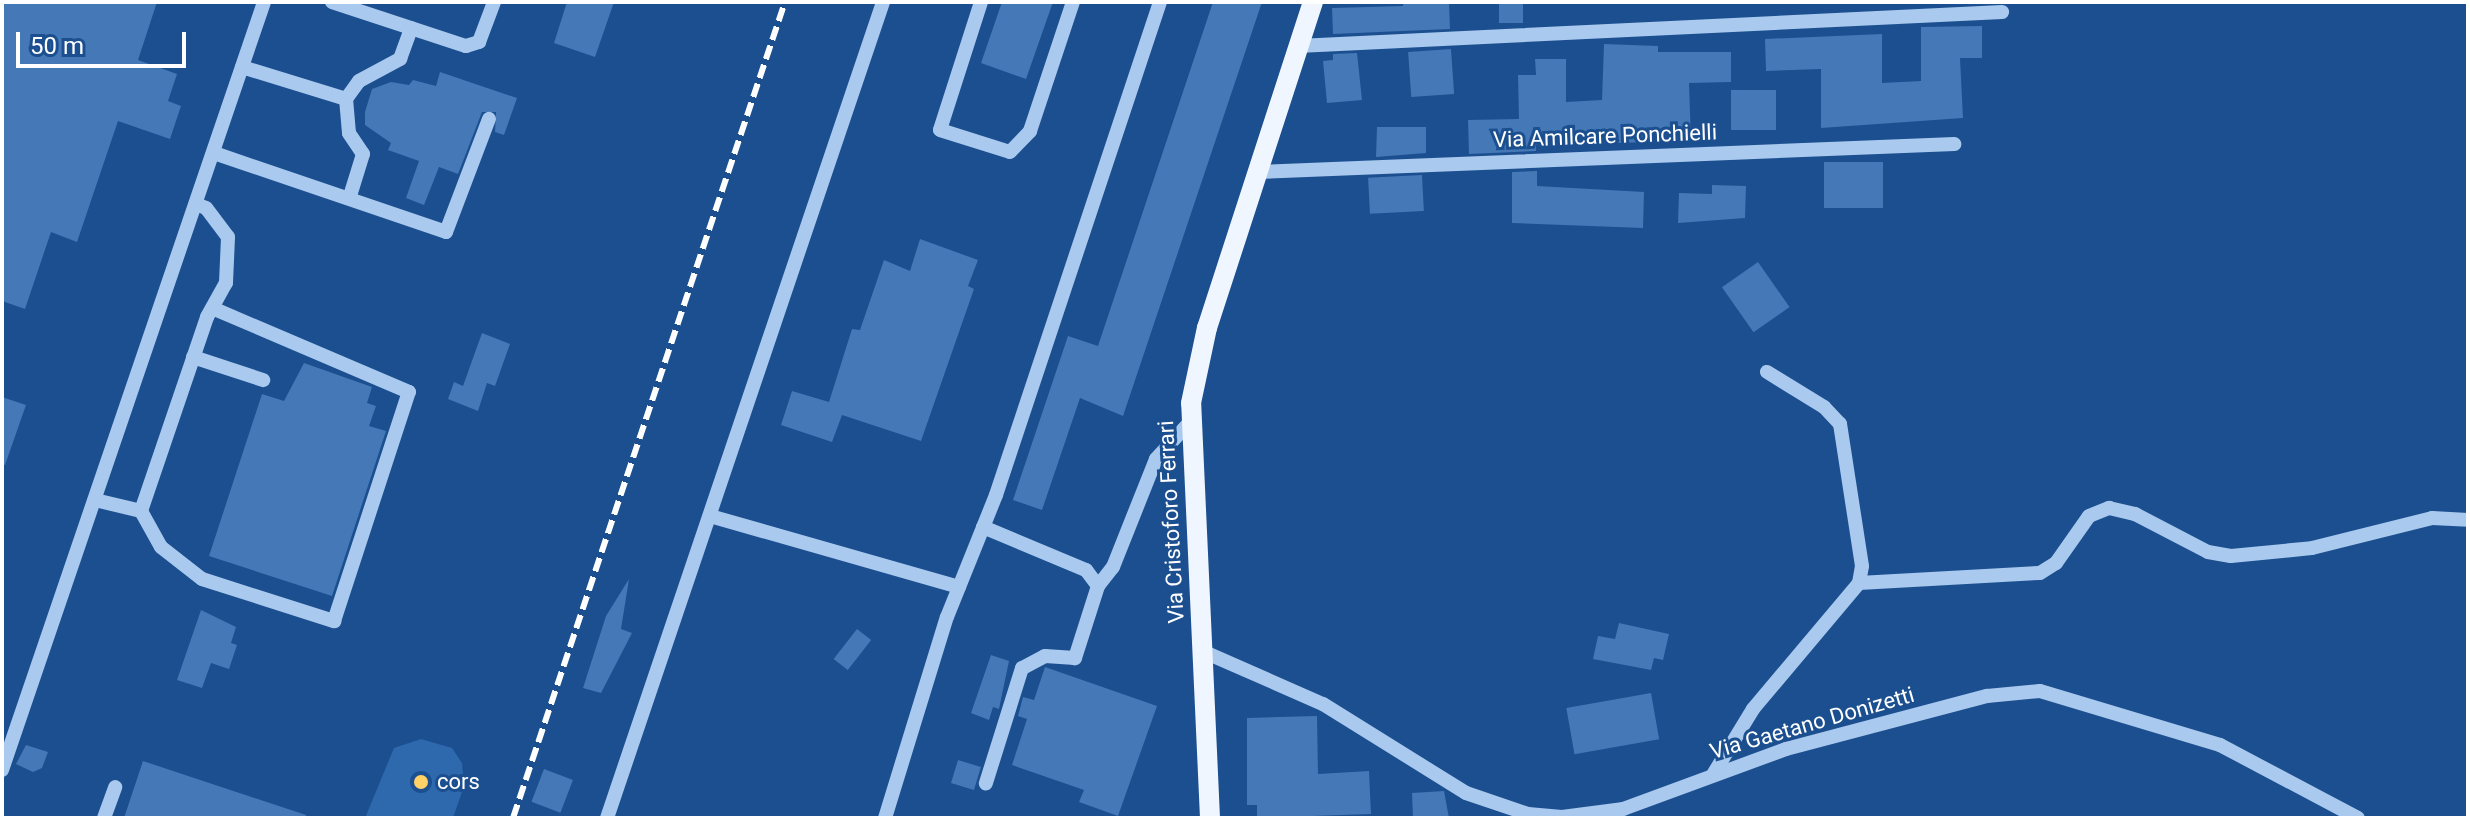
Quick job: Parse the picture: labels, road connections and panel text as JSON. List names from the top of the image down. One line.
{"streets":{"main road":["Via Cristoforo Ferrari"],"street":["Via Amilcare Ponchielli","Via Gaetano Donizetti"]},"crossings":[["Via Amilcare Ponchielli","Via Cristoforo Ferrari"],["Via Cristoforo Ferrari","Via Gaetano Donizetti"]],"places":["cors"],"scale_bar":"50 m"}
